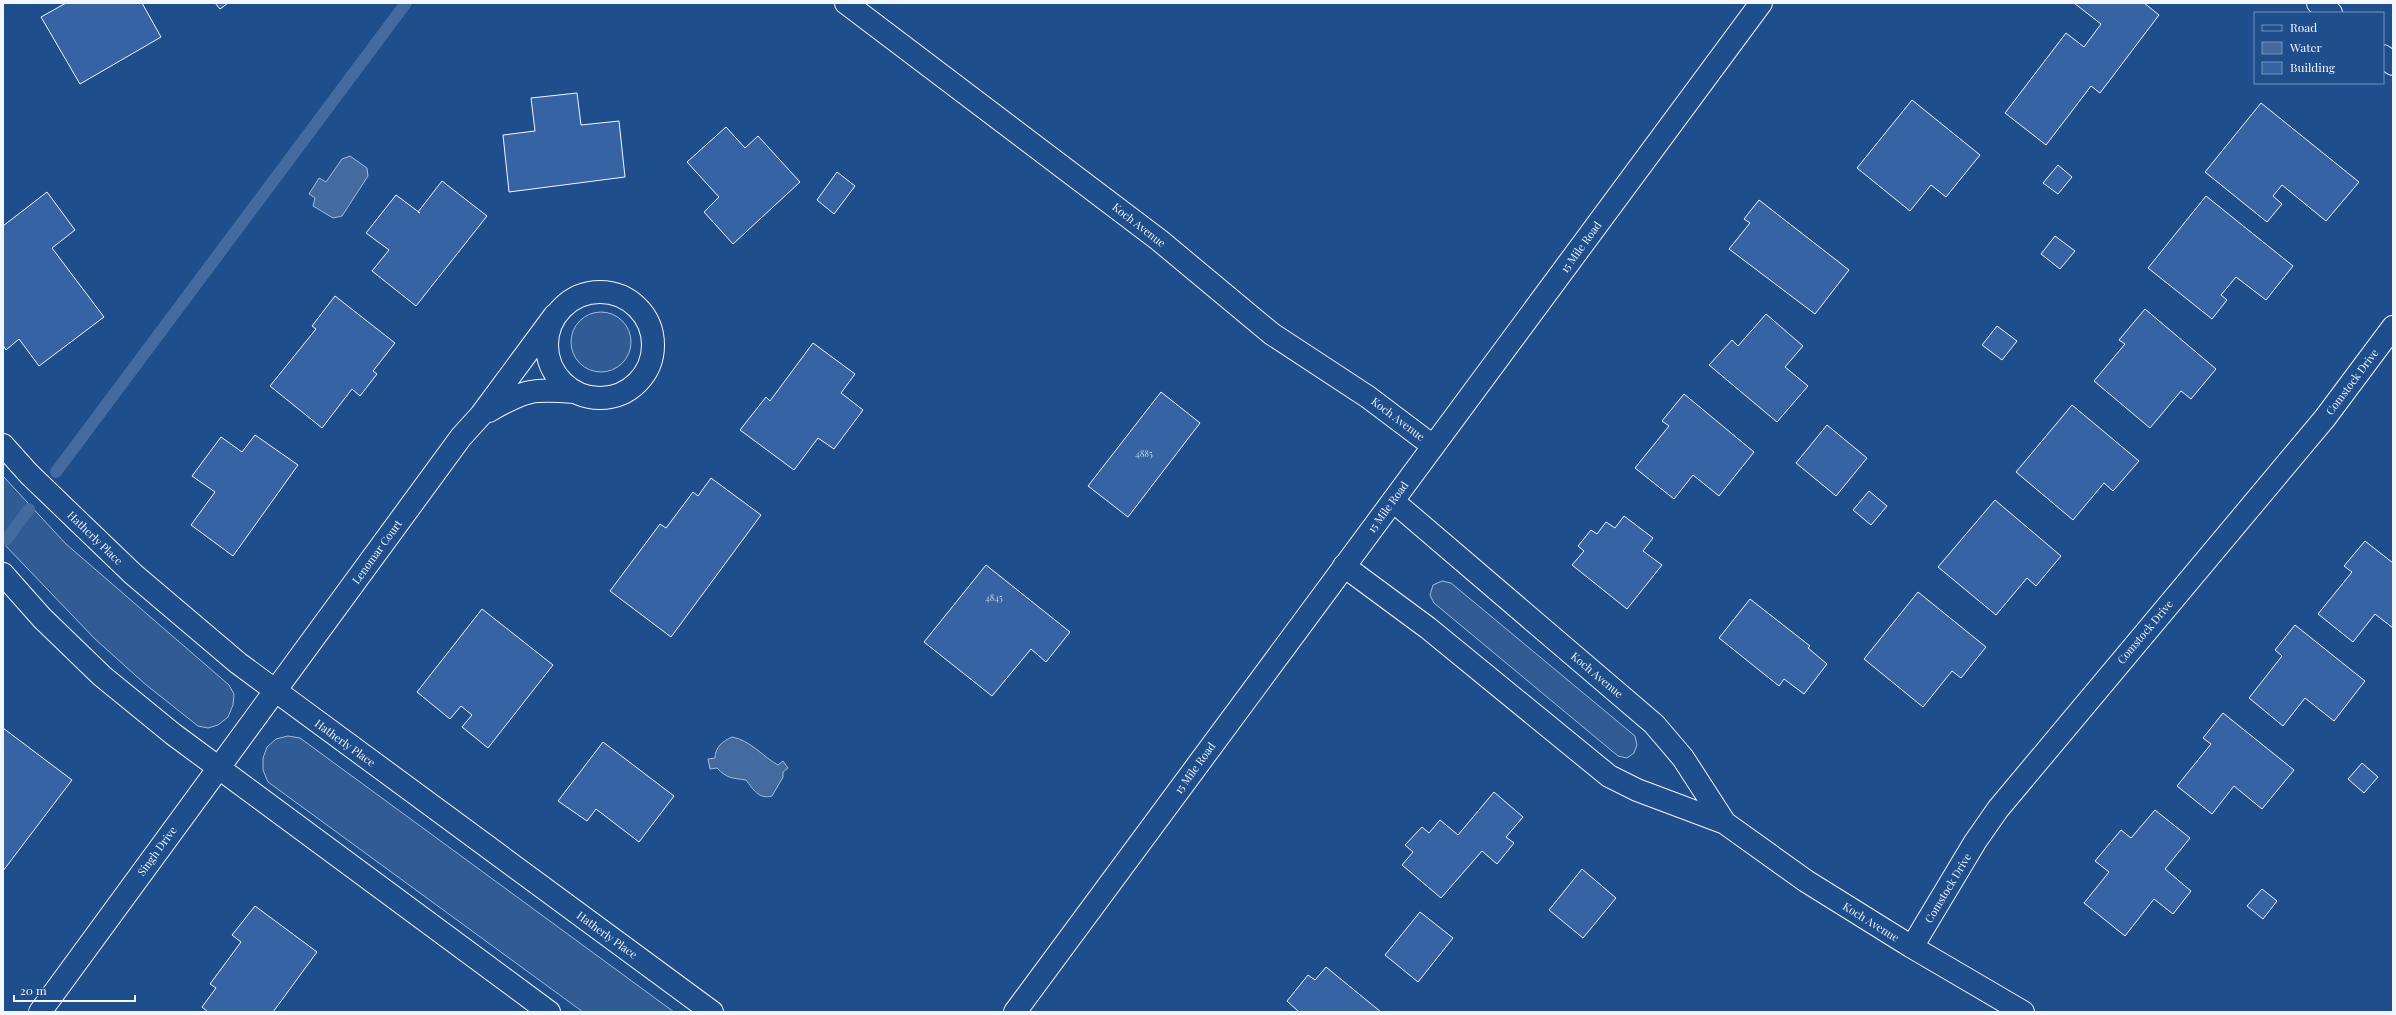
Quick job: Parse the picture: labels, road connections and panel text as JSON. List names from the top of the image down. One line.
{"streets":{"street":["Koch Avenue","15 Mile Road","Comstock Drive","Hatherly Place","Lenomar Court","Singh Drive"]},"crossings":[["Koch Avenue","15 Mile Road"],["Koch Avenue","Comstock Drive"],["Hatherly Place","Lenomar Court"],["Hatherly Place","Singh Drive"],["Lenomar Court","Singh Drive"]],"house_numbers":["4885","4845"],"legend":["Road","Water","Building"],"scale_bar":"20 m"}
